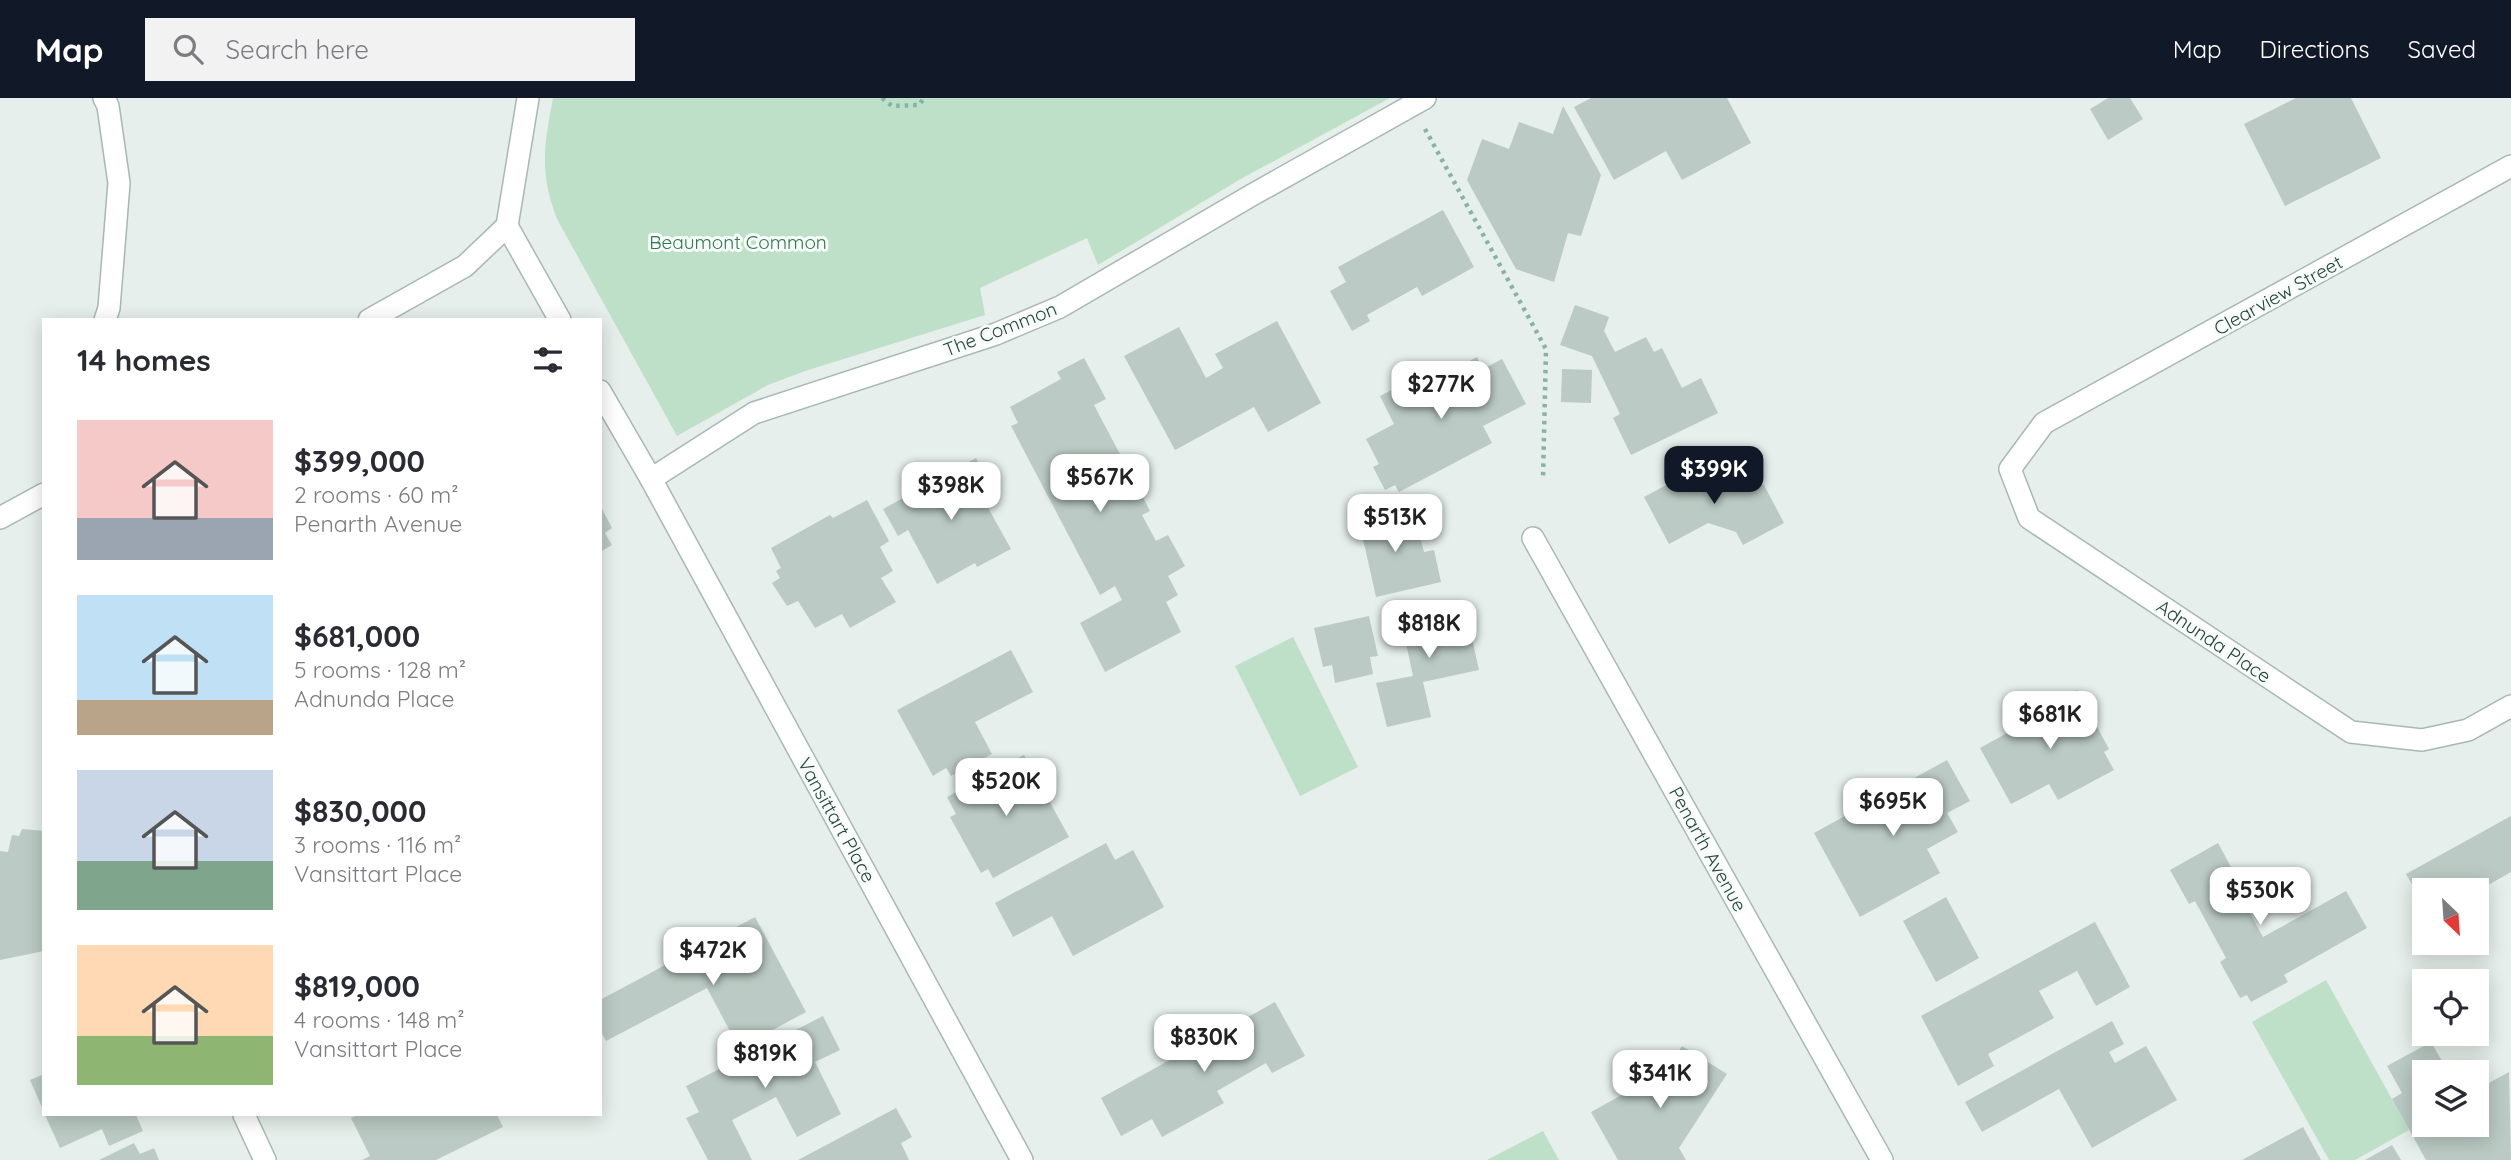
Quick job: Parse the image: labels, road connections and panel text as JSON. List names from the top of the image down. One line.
{"streets":{"street":["Clearview Street","The Common","Adnunda Place","Vansittart Place","Penarth Avenue"]},"crossings":[["Clearview Street","Adnunda Place"],["The Common","Vansittart Place"]],"parks":["Beaumont Common"],"north":"bottom right","page":{"header":"Map","search":"Search here","nav":["Map","Directions","Saved"],"heading":"14 homes","price":["$277K","$399K","$567K","$398K","$513K","$818K","$681K","$520K","$695K","$530K","$472K","$830K","$819K","$341K"],"list":[{"name":"$399,000","note":"2 rooms · 60 m² · Penarth Avenue"},{"name":"$681,000","note":"5 rooms · 128 m² · Adnunda Place"},{"name":"$830,000","note":"3 rooms · 116 m² · Vansittart Place"},{"name":"$819,000","note":"4 rooms · 148 m² · Vansittart Place"}]}}
